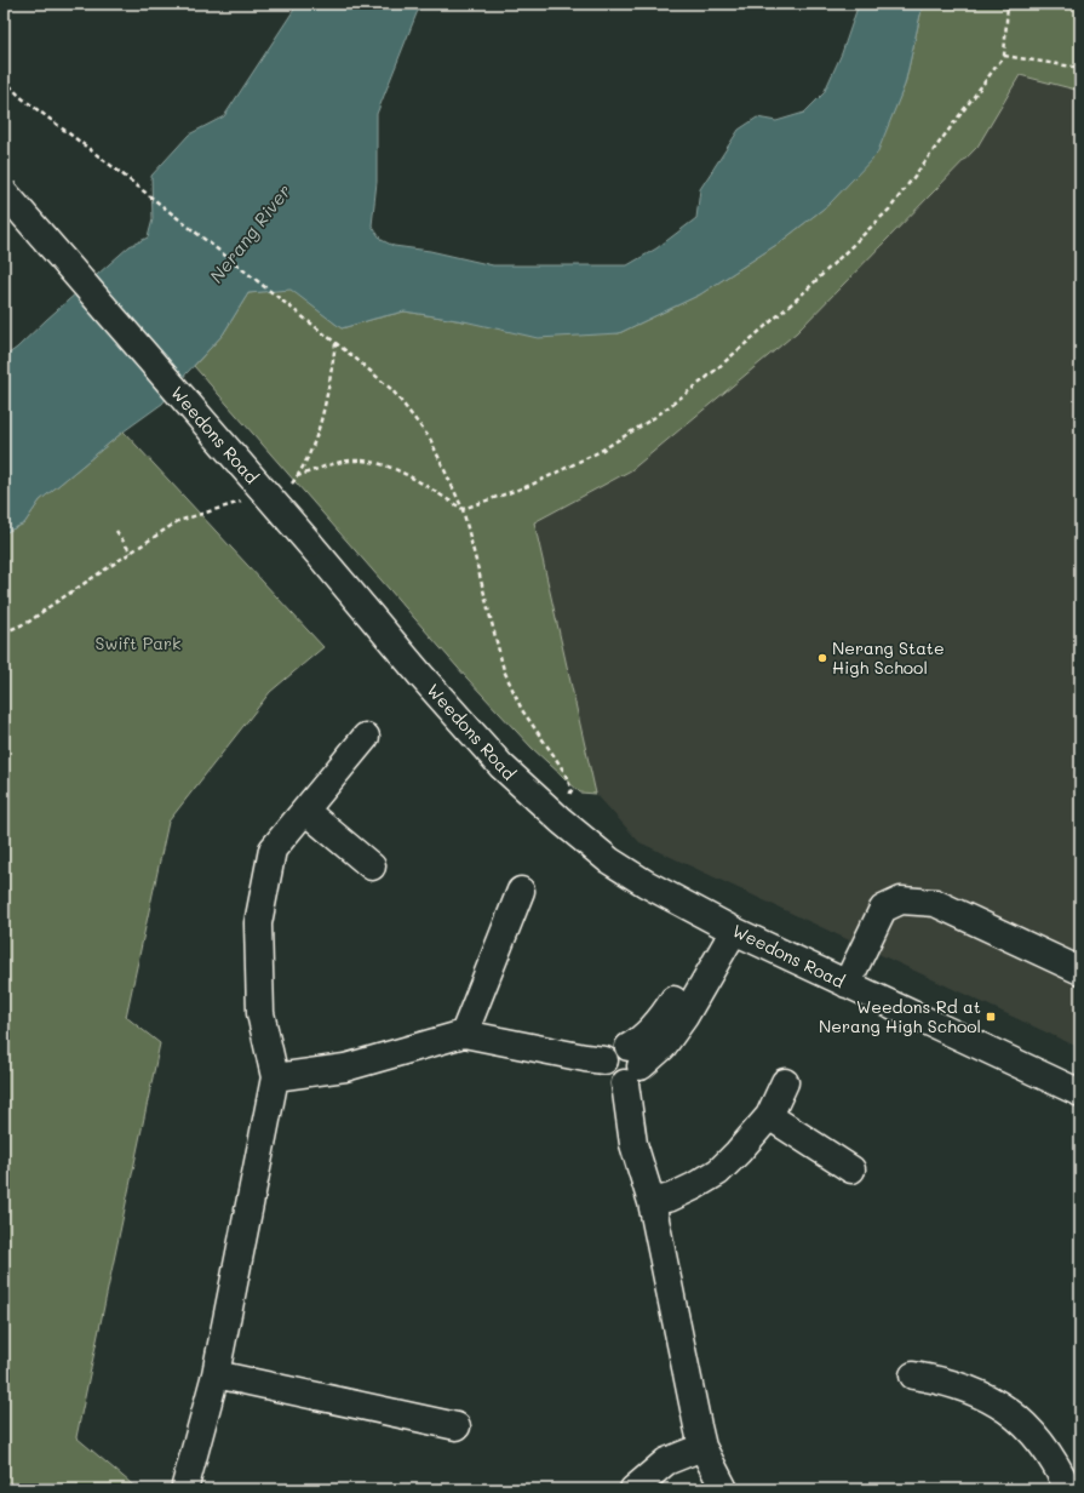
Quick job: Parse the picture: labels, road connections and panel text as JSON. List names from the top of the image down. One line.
{"streets":{"street":["Weedons Road"]},"water":["Nerang River"],"parks":["Swift Park"],"places":{"other":["Nerang State High School"],"transit":["Weedons Rd at Nerang High School"]}}
